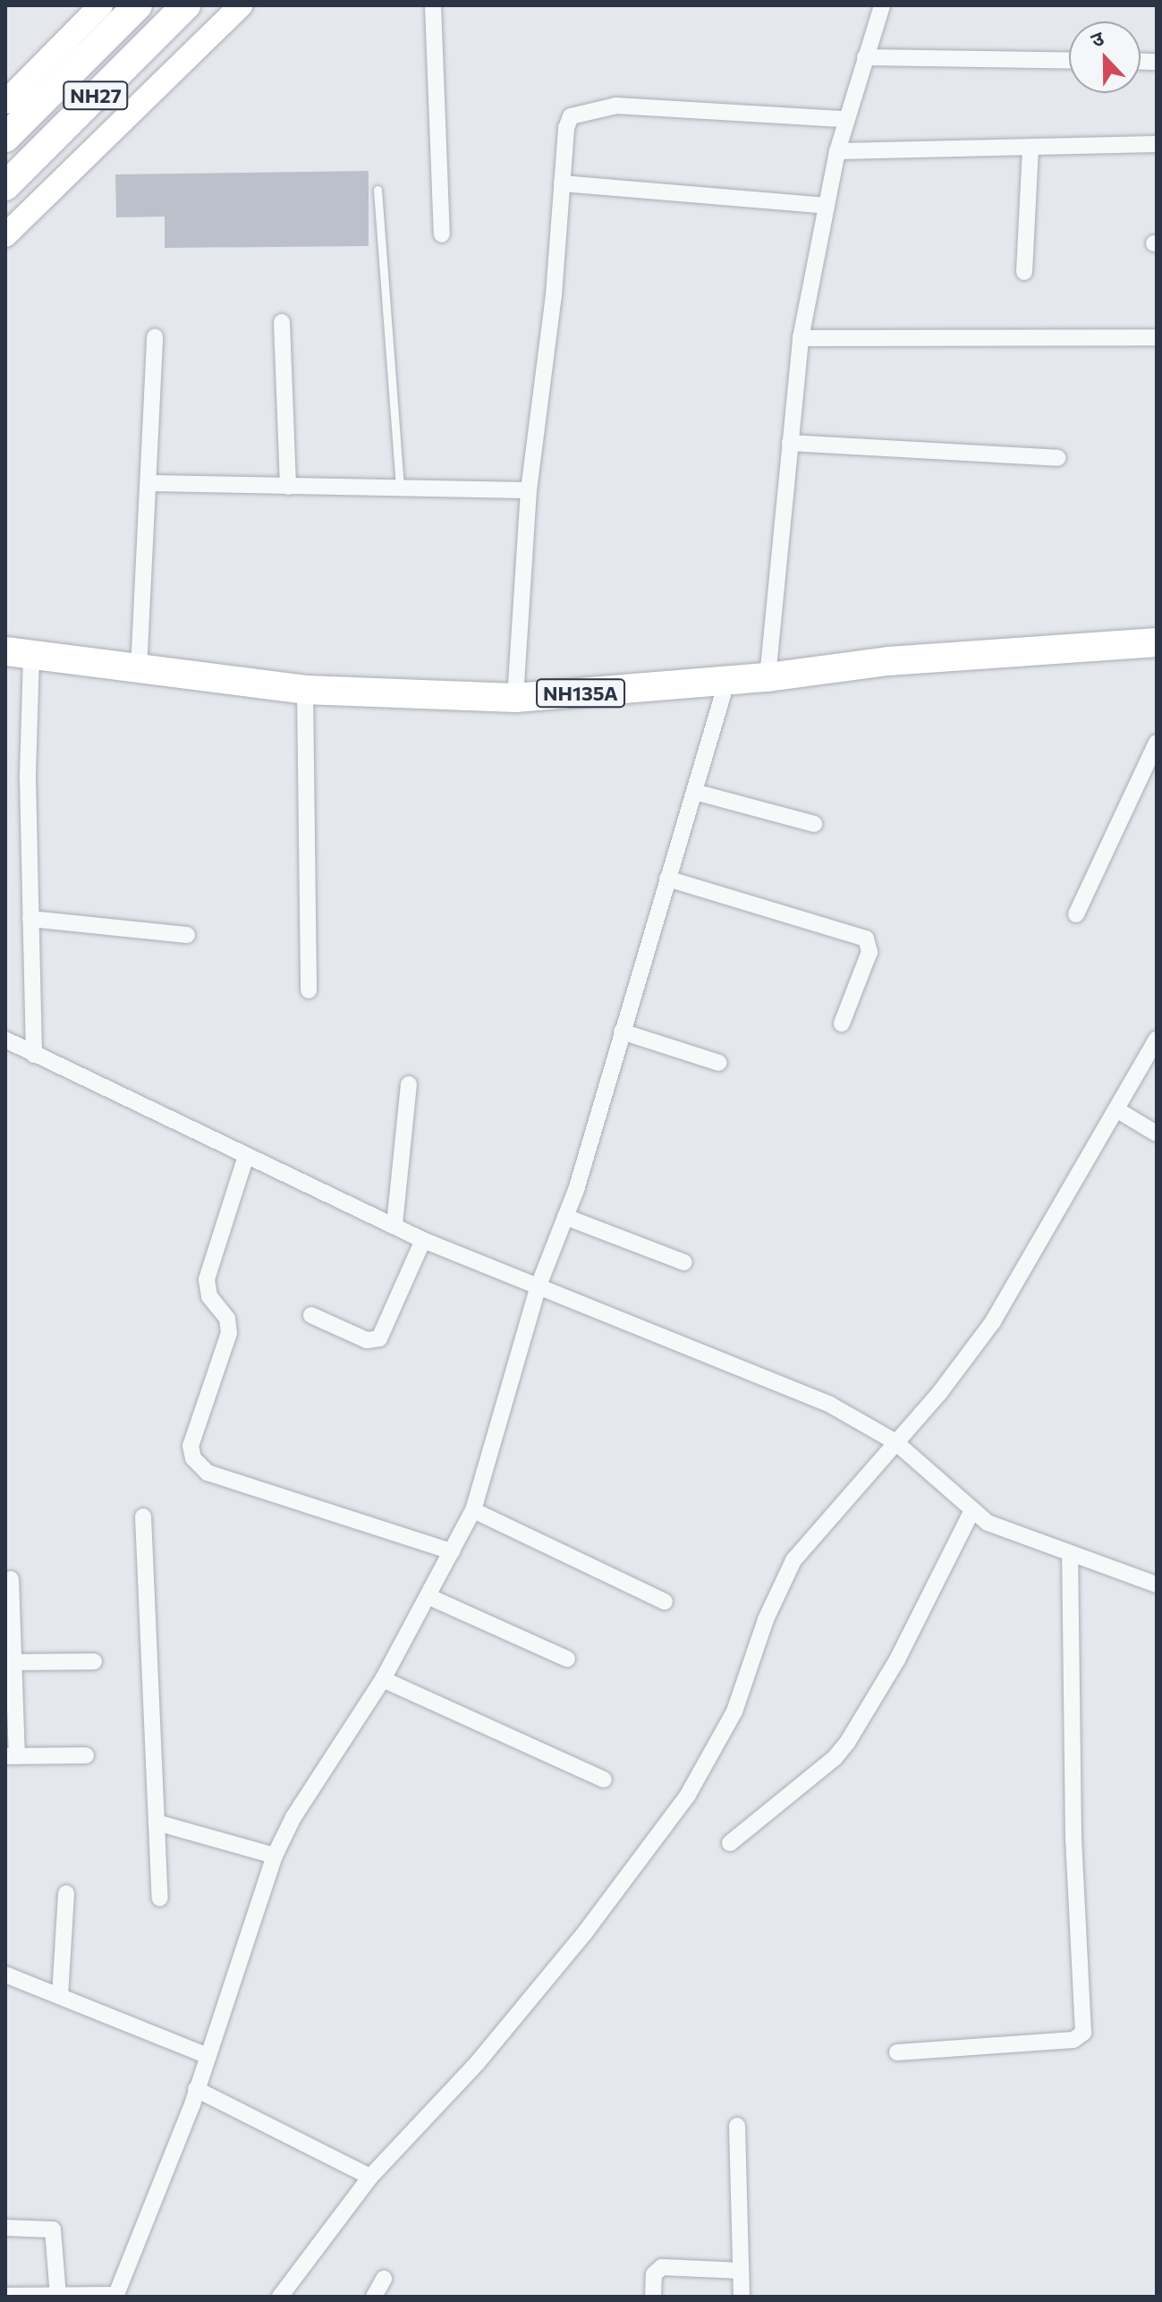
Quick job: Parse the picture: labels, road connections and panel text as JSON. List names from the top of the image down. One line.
{"streets":{"highway":["NH27","NH135A"]},"north":"top"}
